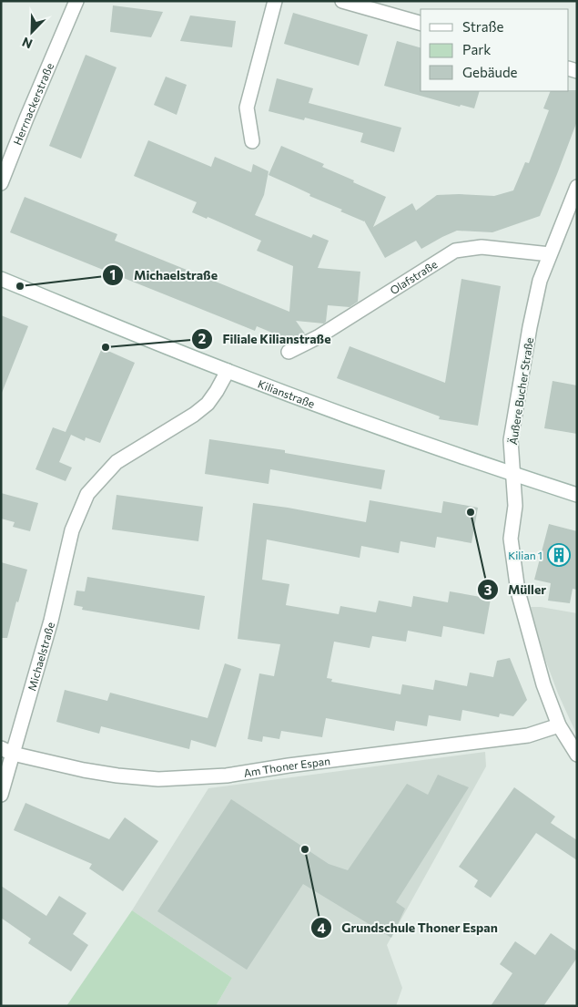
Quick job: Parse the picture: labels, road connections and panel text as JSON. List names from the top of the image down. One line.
{"streets":{"street":["Herrnackerstraße","Olafstraße","Äußere Bucher Straße","Kilianstraße","Michaelstraße","Am Thoner Espan"]},"crossings":[["Olafstraße","Äußere Bucher Straße"],["Äußere Bucher Straße","Kilianstraße"],["Äußere Bucher Straße","Am Thoner Espan"],["Kilianstraße","Michaelstraße"],["Michaelstraße","Am Thoner Espan"]],"places":{"other":["Michaelstraße","Filiale Kilianstraße","Müller","Grundschule Thoner Espan"],"building":["Kilian 1"]},"legend":["Straße","Park","Gebäude"],"north":"bottom left"}
